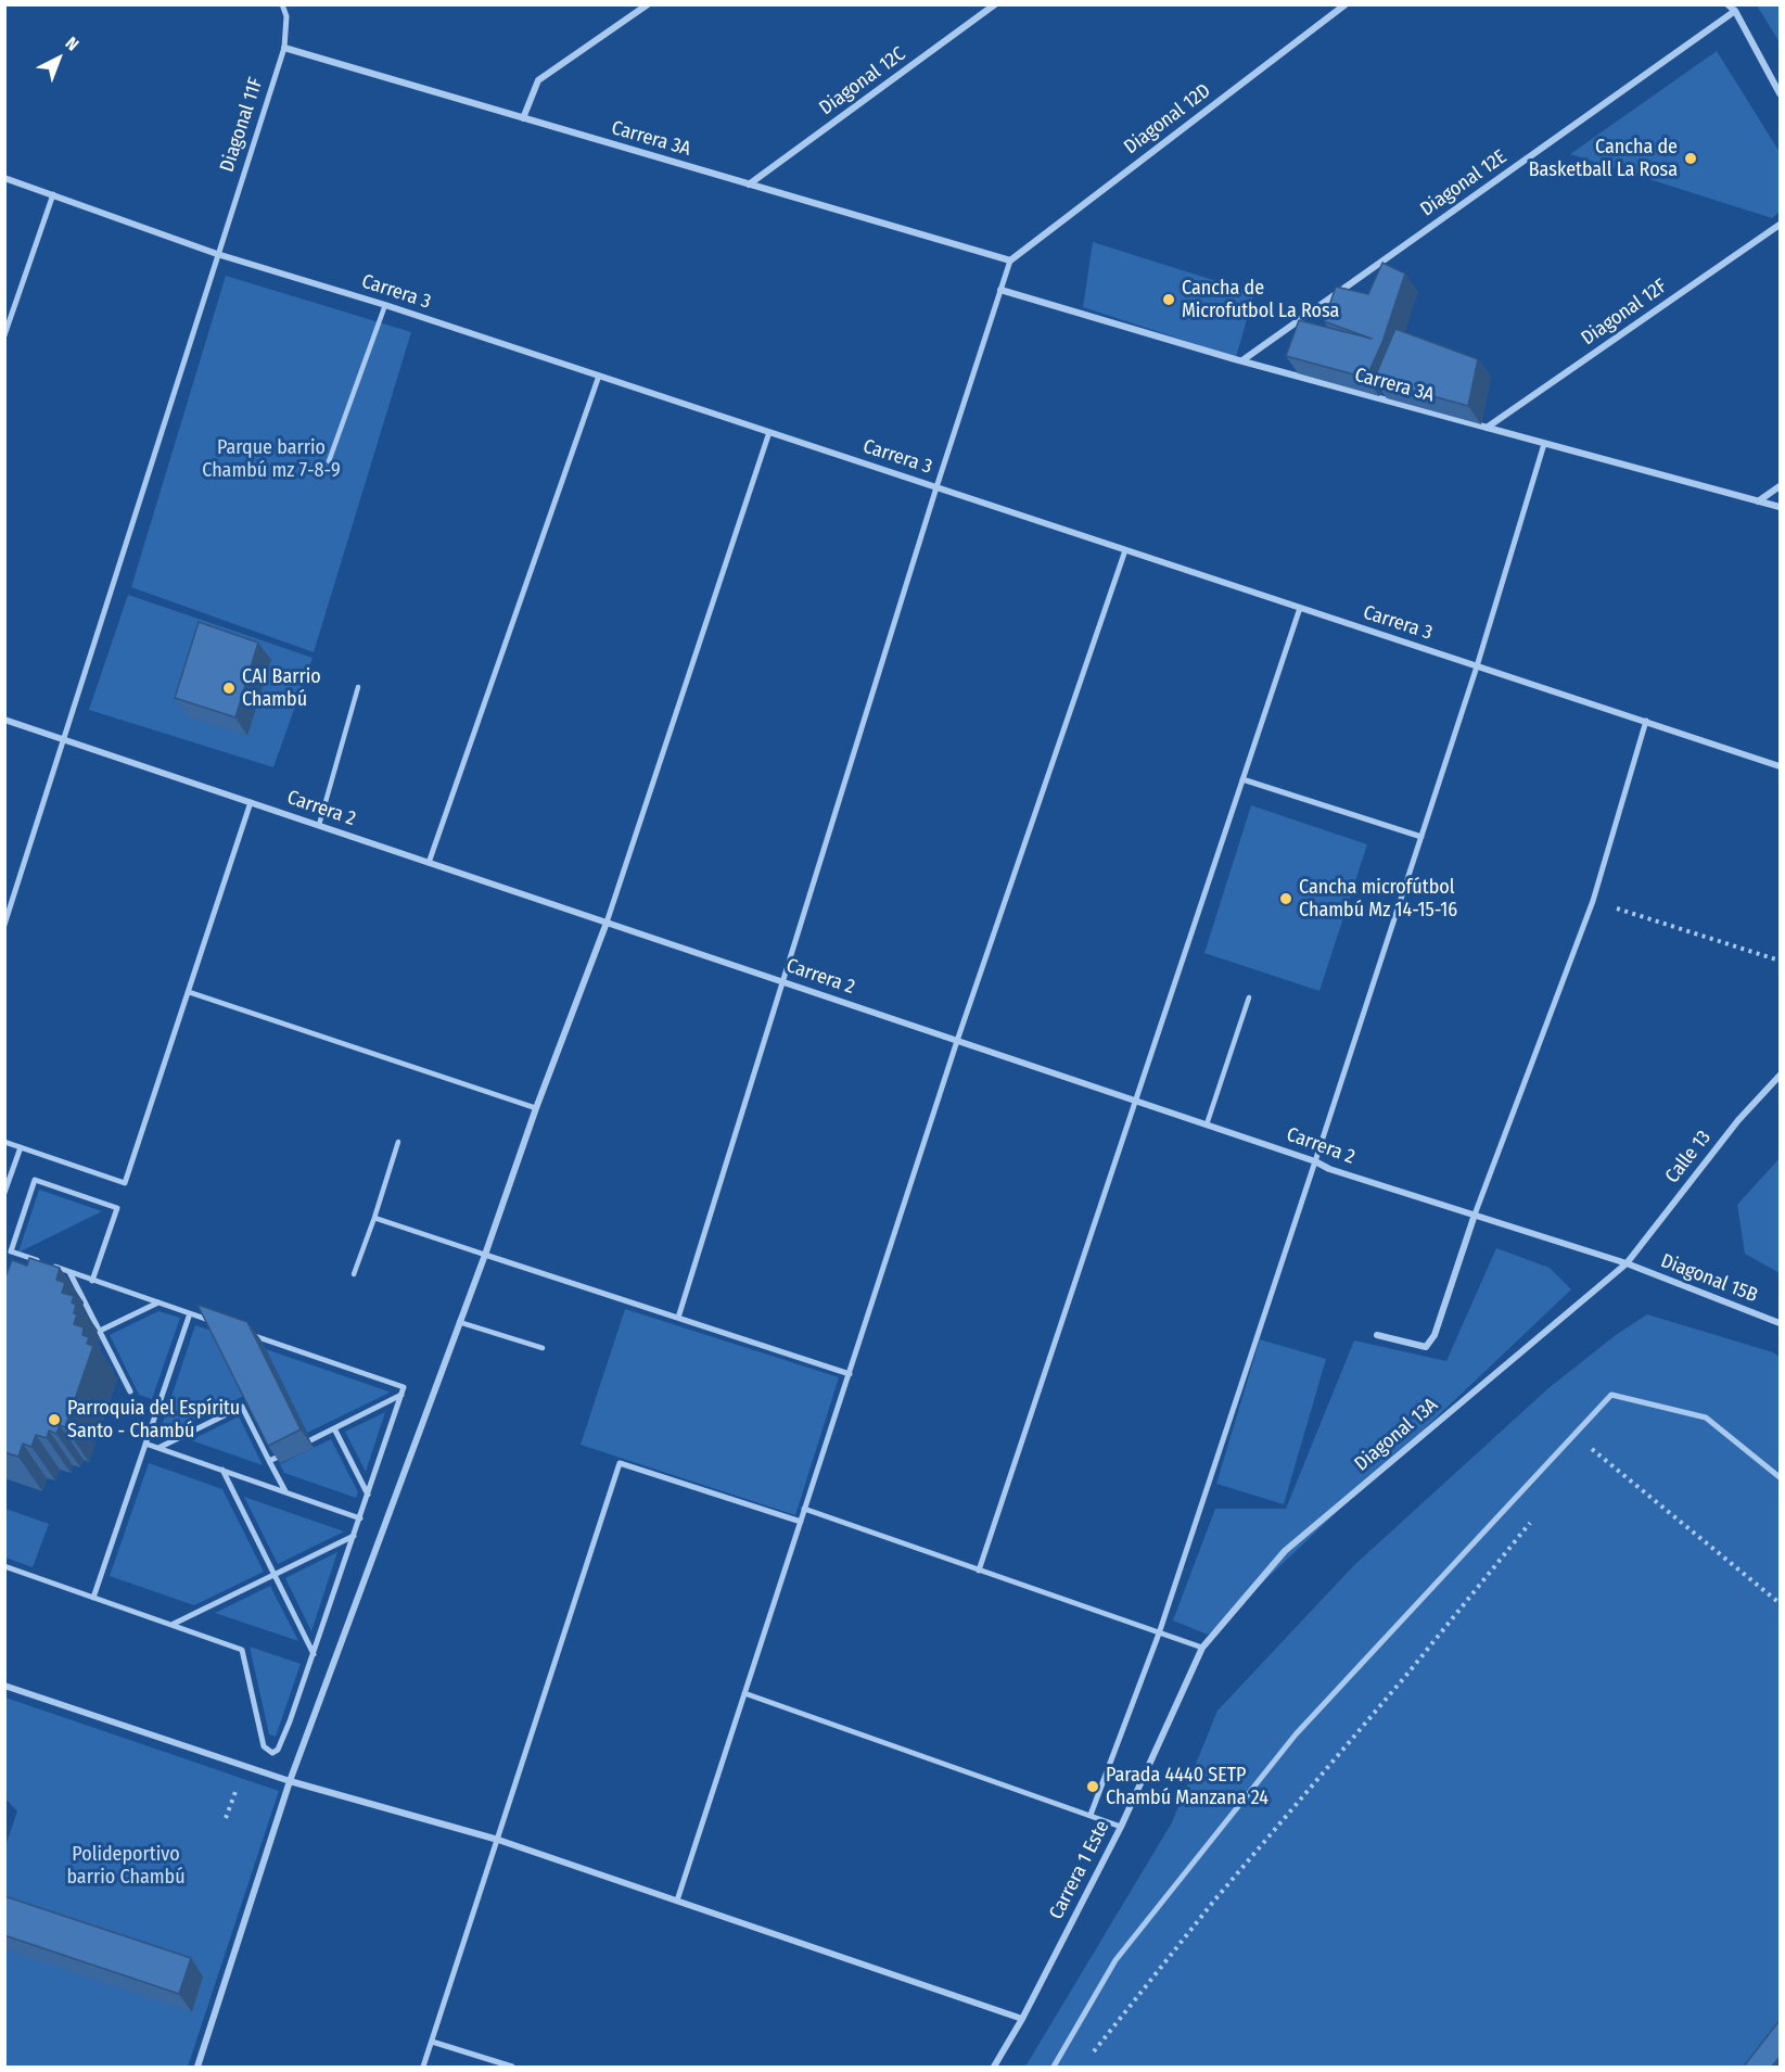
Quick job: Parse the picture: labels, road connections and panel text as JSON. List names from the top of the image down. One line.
{"streets":{"street":["Diagonal 12C","Diagonal 12D","Diagonal 11F","Carrera 3A","Diagonal 12E","Carrera 3","Diagonal 12F","Carrera 2","Calle 13","Diagonal 15B","Diagonal 13A","Carrera 1 Este"]},"crossings":[["Diagonal 12C","Carrera 3A"],["Diagonal 12D","Carrera 3A"],["Diagonal 11F","Carrera 3A"],["Diagonal 11F","Carrera 3"],["Diagonal 11F","Carrera 2"],["Carrera 3A","Diagonal 12E"],["Carrera 3A","Diagonal 12F"],["Carrera 2","Calle 13"],["Carrera 2","Diagonal 15B"],["Carrera 2","Diagonal 13A"],["Calle 13","Diagonal 15B"],["Calle 13","Diagonal 13A"],["Diagonal 15B","Diagonal 13A"],["Diagonal 13A","Carrera 1 Este"]],"parks":["Parque barrio Chambú mz 7-8-9","Polideportivo barrio Chambú"],"places":["Cancha de Basketball La Rosa","Cancha de Microfutbol La Rosa","CAI Barrio Chambú","Cancha microfútbol Chambú Mz 14-15-16","Parroquia del Espíritu Santo - Chambú","Parada 4440 SETP Chambú Manzana 24"],"north":"top right"}
